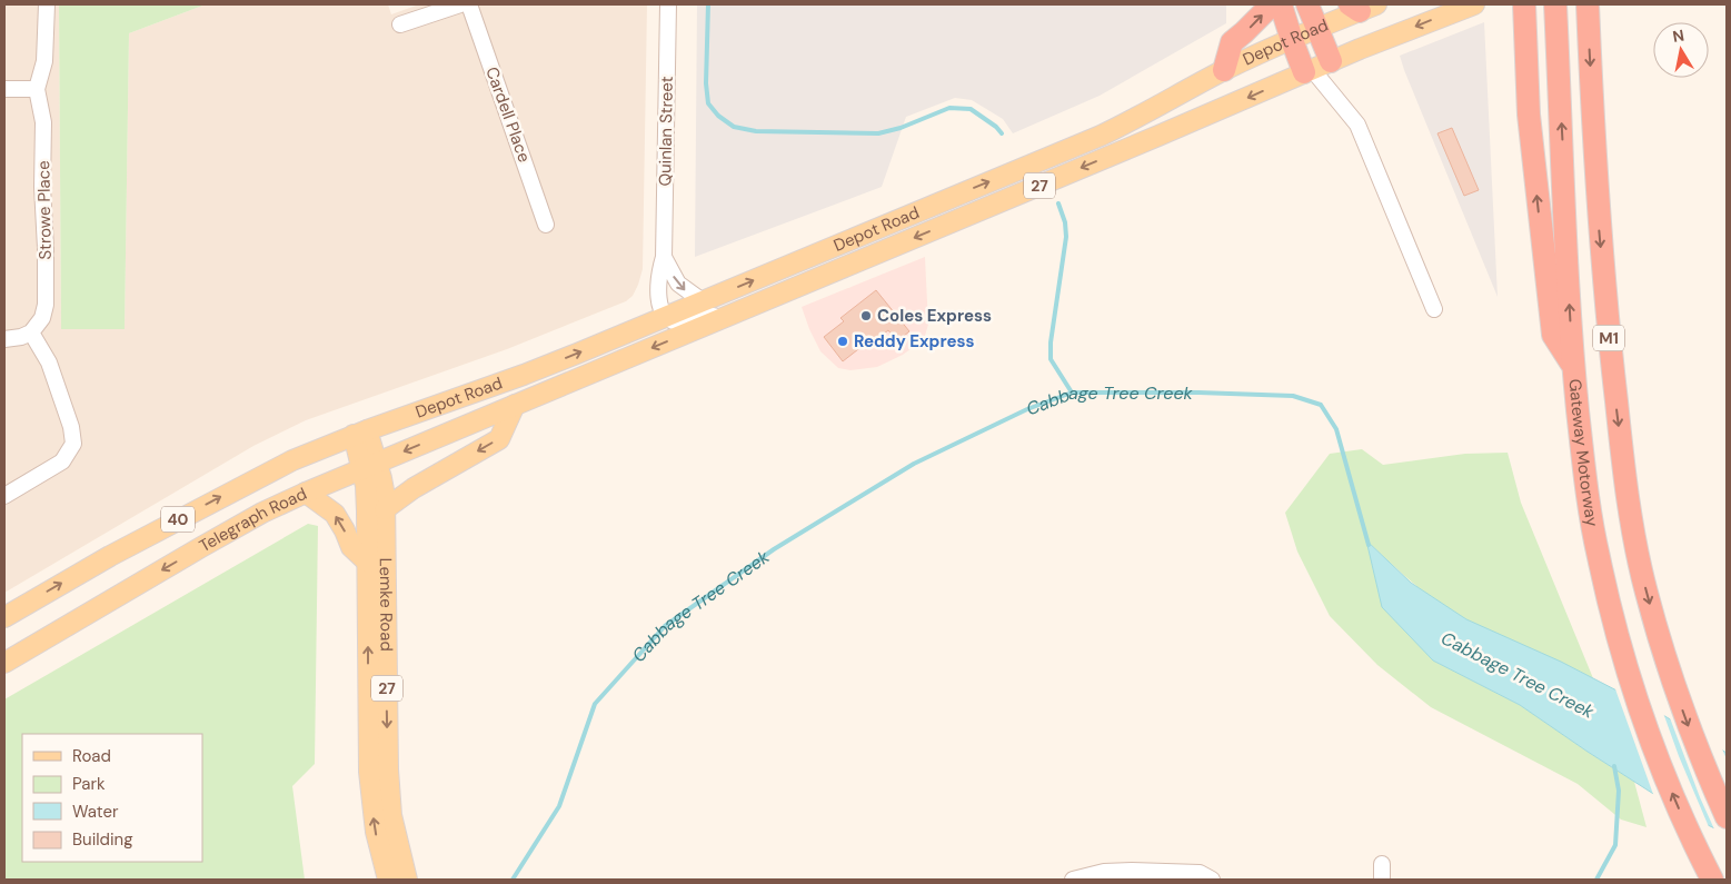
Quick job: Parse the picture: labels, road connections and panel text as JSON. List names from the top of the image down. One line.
{"streets":{"highway":["M1","Gateway Motorway"],"main road":["Depot Road","27","40","Telegraph Road","Lemke Road"],"street":["Cardell Place","Quinlan Street","Strowe Place"]},"crossings":[["Depot Road","Quinlan Street"],["Depot Road","Telegraph Road"],["Depot Road","Lemke Road"],["Telegraph Road","Lemke Road"]],"water":["Cabbage Tree Creek"],"places":["Coles Express","Reddy Express"],"legend":["Road","Park","Water","Building"],"north":"top"}
